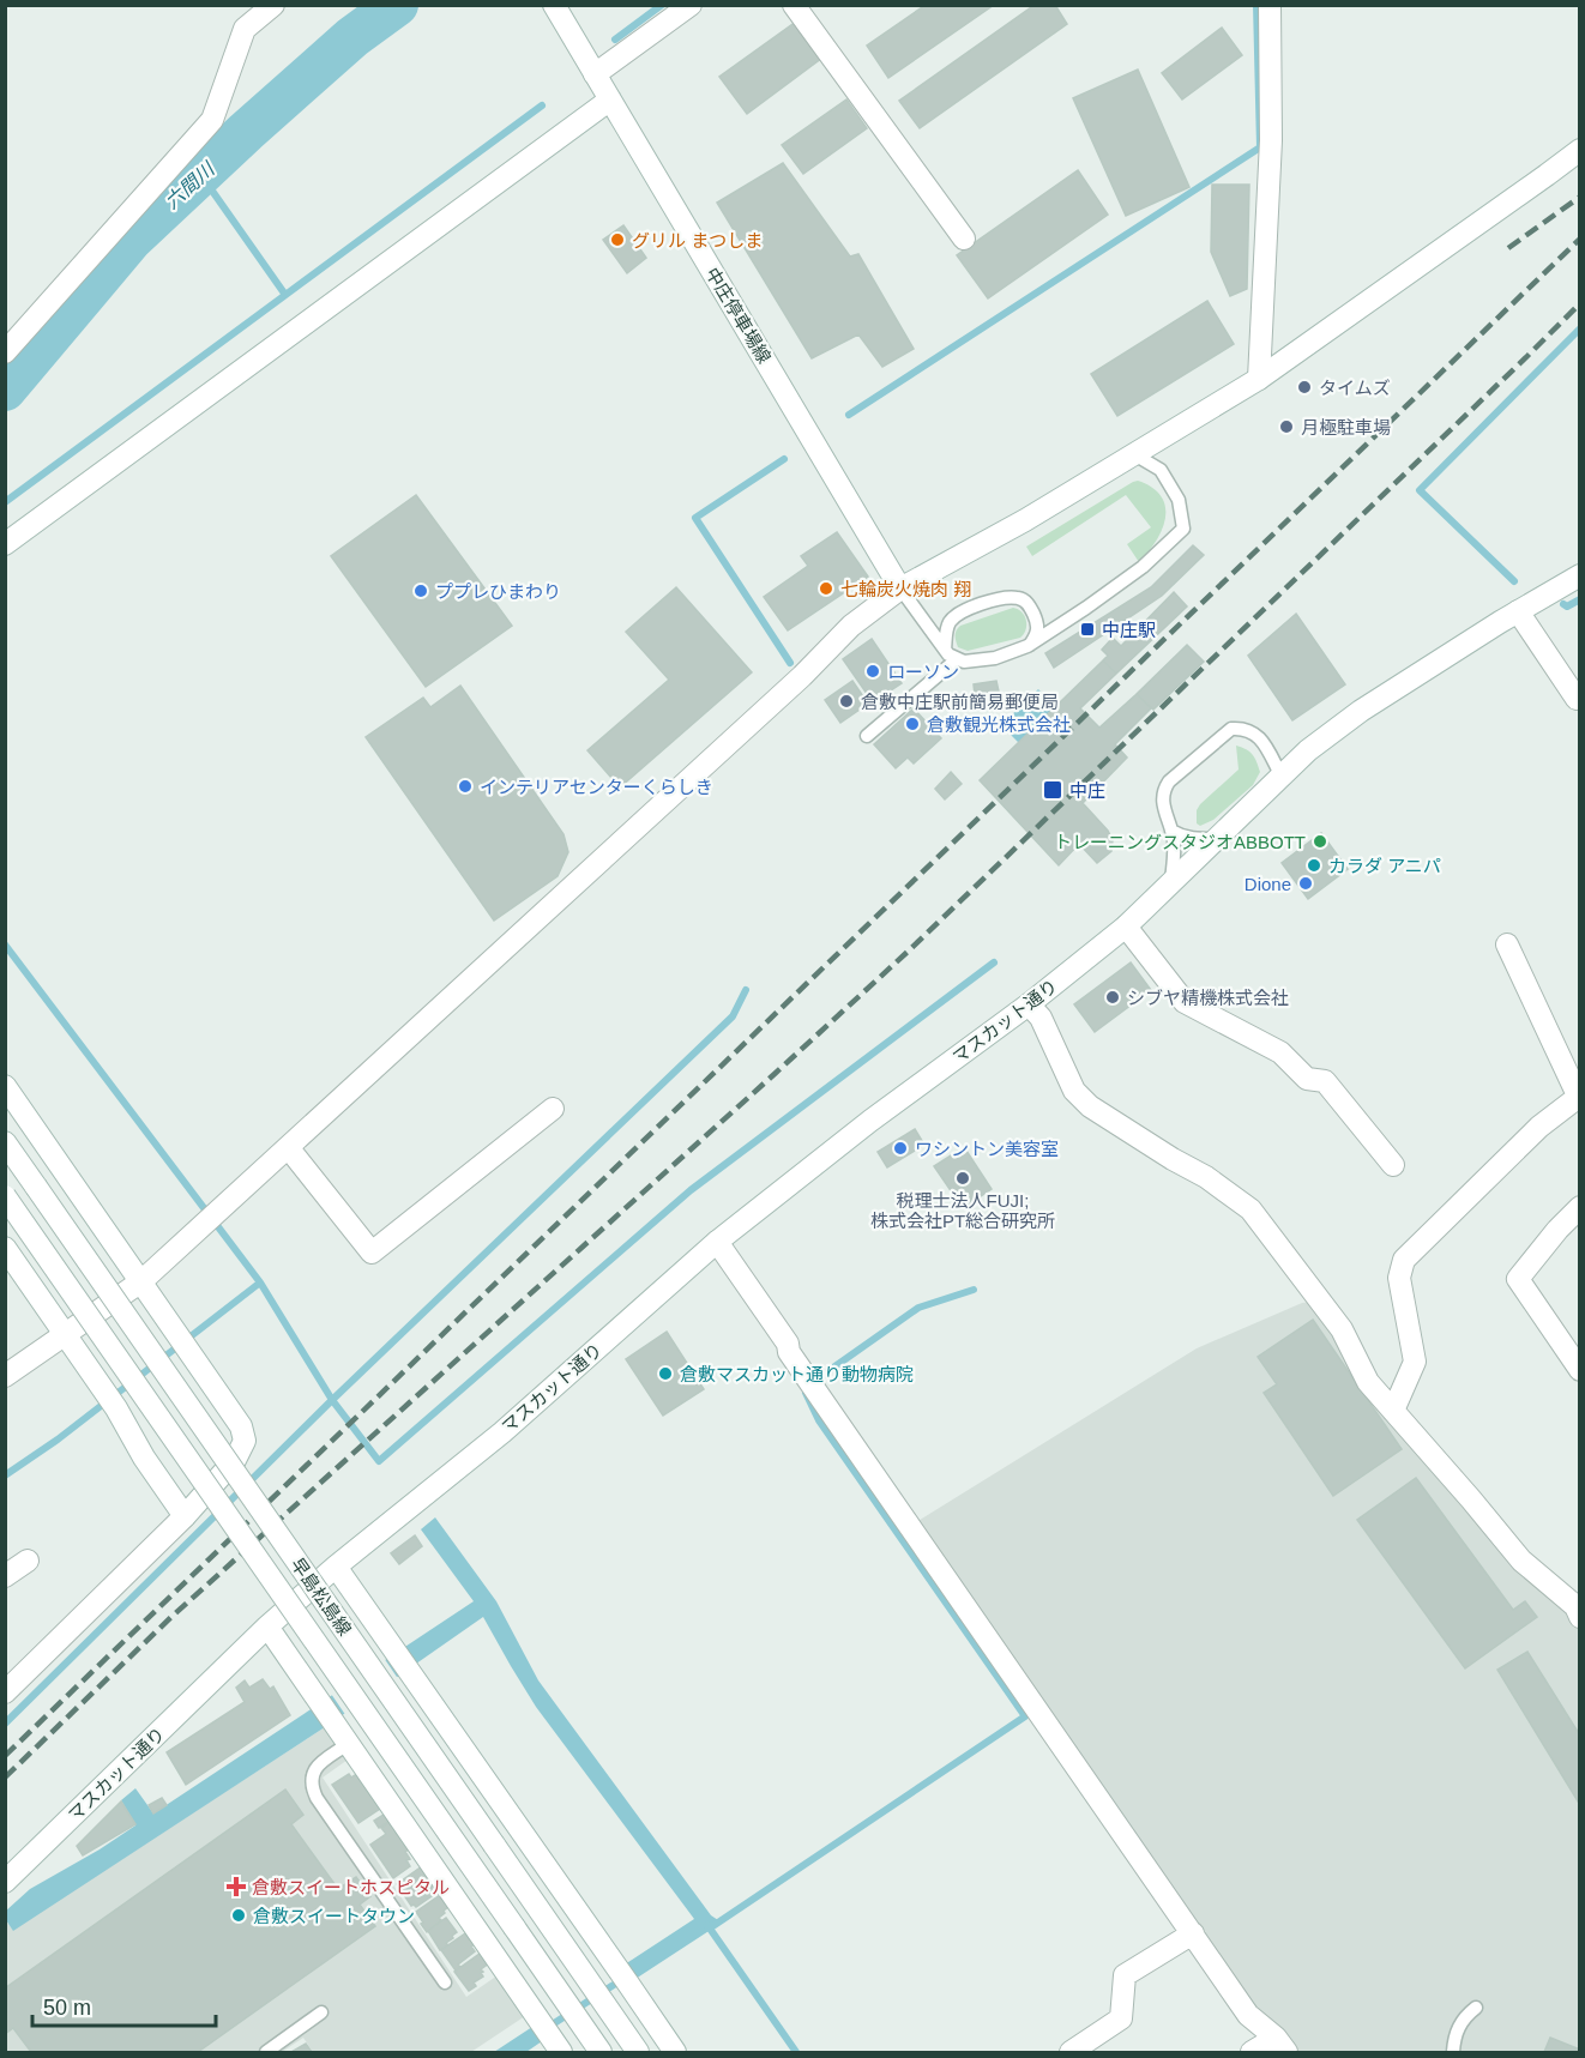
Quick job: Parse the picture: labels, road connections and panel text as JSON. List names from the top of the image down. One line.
{"streets":{"street":["中庄停車場線","マスカット通り","早島松島線"]},"water":["六間川"],"places":{"other":["グリル まつしま","タイムズ","月極駐車場","七輪炭火焼肉 翔","ププレひまわり","ローソン","倉敷中庄駅前簡易郵便局","倉敷観光株式会社","インテリアセンターくらしき","トレーニングスタジオABBOTT","カラダ アニパ","Dione","シブヤ精機株式会社","ワシントン美容室","税理士法人FUJI; 株式会社PT総合研究所","倉敷マスカット通り動物病院","倉敷スイートタウン"],"transit":["中庄駅","中庄"],"health":["倉敷スイートホスピタル"]},"scale_bar":"50 m"}
